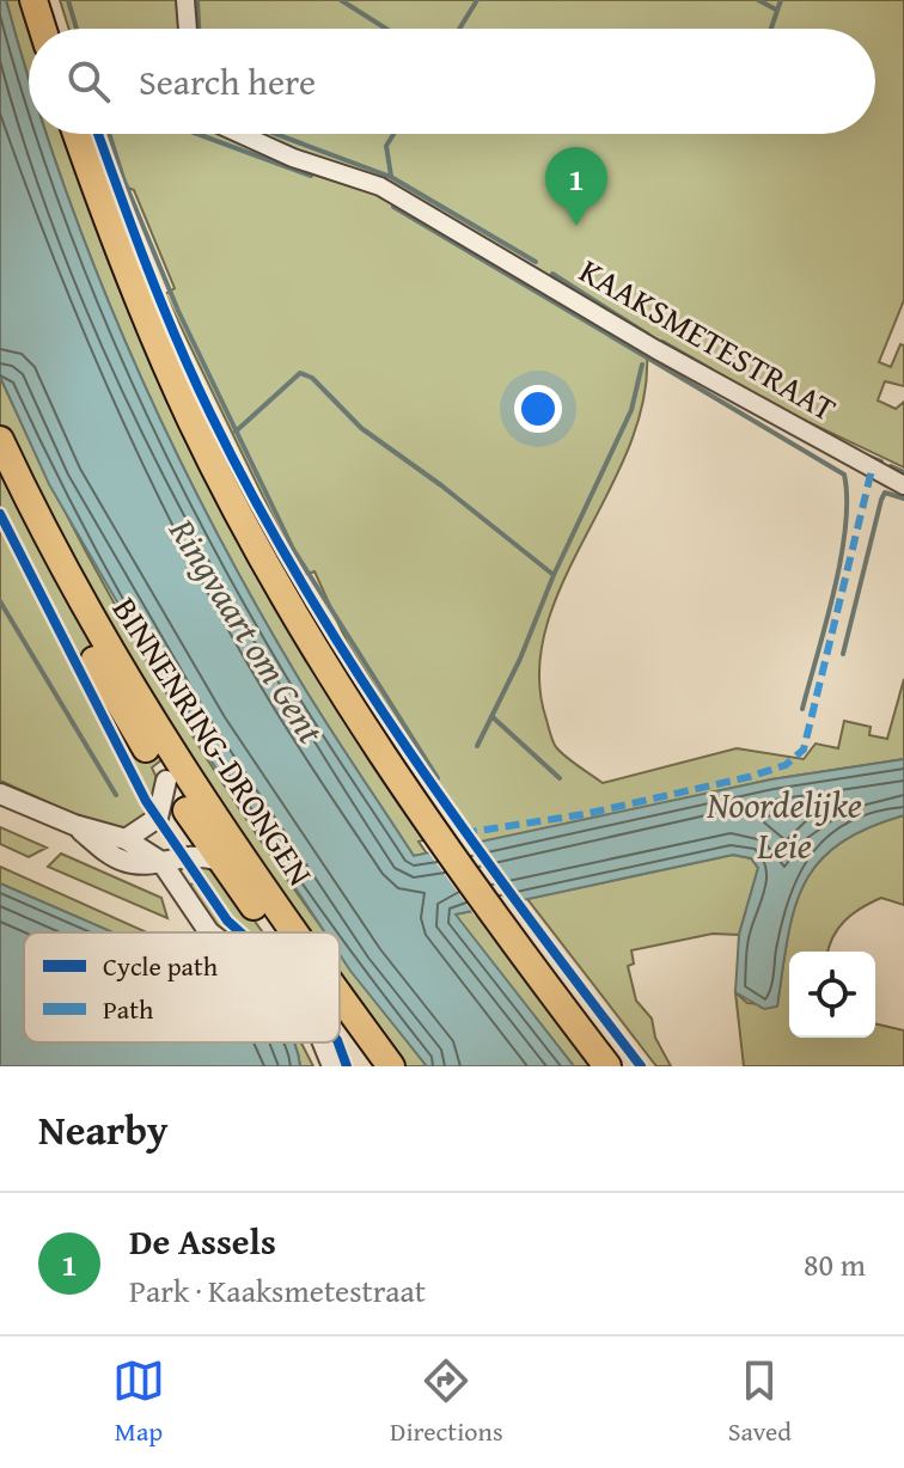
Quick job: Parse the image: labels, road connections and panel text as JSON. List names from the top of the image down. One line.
{"streets":{"highway":["BINNENRING-DRONGEN"],"street":["KAAKSMETESTRAAT"]},"water":["Ringvaart om Gent","Noordelijke Leie"],"legend":["Cycle path","Path"],"page":{"search":"Search here","pins":"1","heading":"Nearby","list":[{"mark":"1","name":"De Assels","note":"Park · Kaaksmetestraat","value":"80 m"}],"nav":["Map","Directions","Saved"]}}
